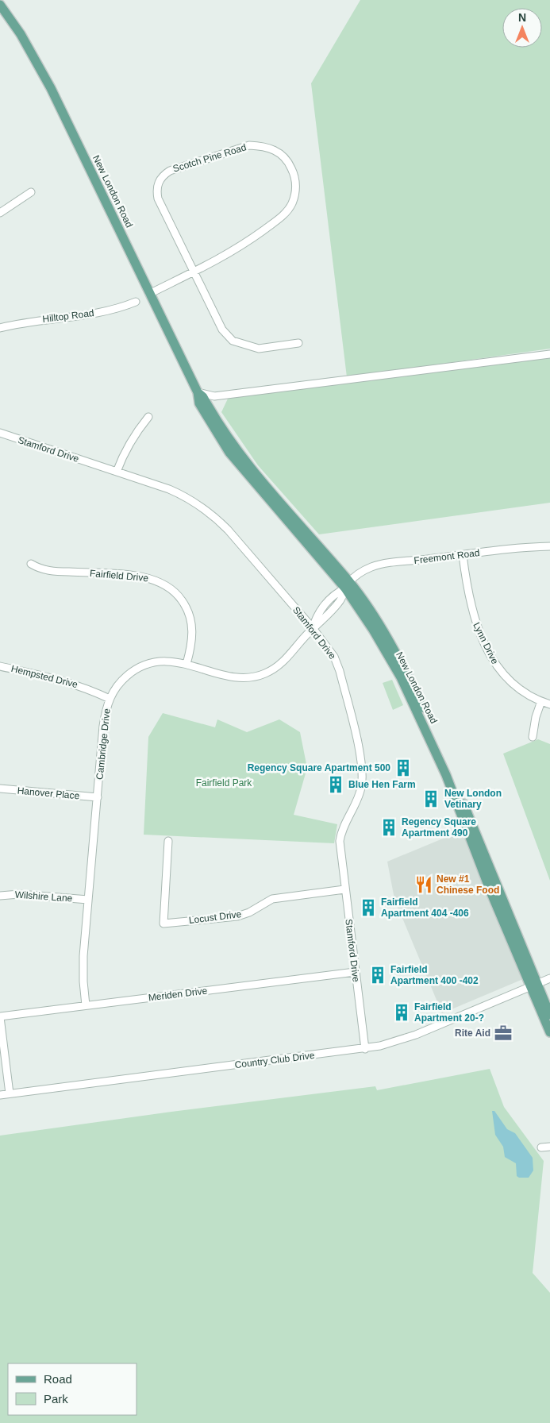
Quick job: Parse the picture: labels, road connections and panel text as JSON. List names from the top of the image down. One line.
{"streets":{"main road":["New London Road"],"street":["Scotch Pine Road","Hilltop Road","Stamford Drive","Freemont Road","Fairfield Drive","Lynn Drive","Hempsted Drive","Cambridge Drive","Hanover Place","Wilshire Lane","Locust Drive","Meriden Drive","Country Club Drive"]},"crossings":[["Scotch Pine Road","New London Road"],["New London Road","Freemont Road"],["New London Road","Cambridge Drive"],["New London Road","Country Club Drive"],["Stamford Drive","Cambridge Drive"],["Stamford Drive","Locust Drive"],["Stamford Drive","Meriden Drive"],["Stamford Drive","Country Club Drive"],["Freemont Road","Lynn Drive"],["Freemont Road","Cambridge Drive"],["Fairfield Drive","Cambridge Drive"],["Hempsted Drive","Cambridge Drive"],["Cambridge Drive","Hanover Place"],["Cambridge Drive","Wilshire Lane"],["Cambridge Drive","Meriden Drive"]],"parks":["Fairfield Park"],"places":{"building":["Regency Square Apartment 500","Blue Hen Farm","New London Vetinary","Regency Square Apartment 490","Fairfield Apartment 404 -406","Fairfield Apartment 400 -402","Fairfield Apartment 20-?"],"restaurant":["New #1 Chinese Food"],"office":["Rite Aid"]},"legend":["Road","Park"],"north":"top"}
